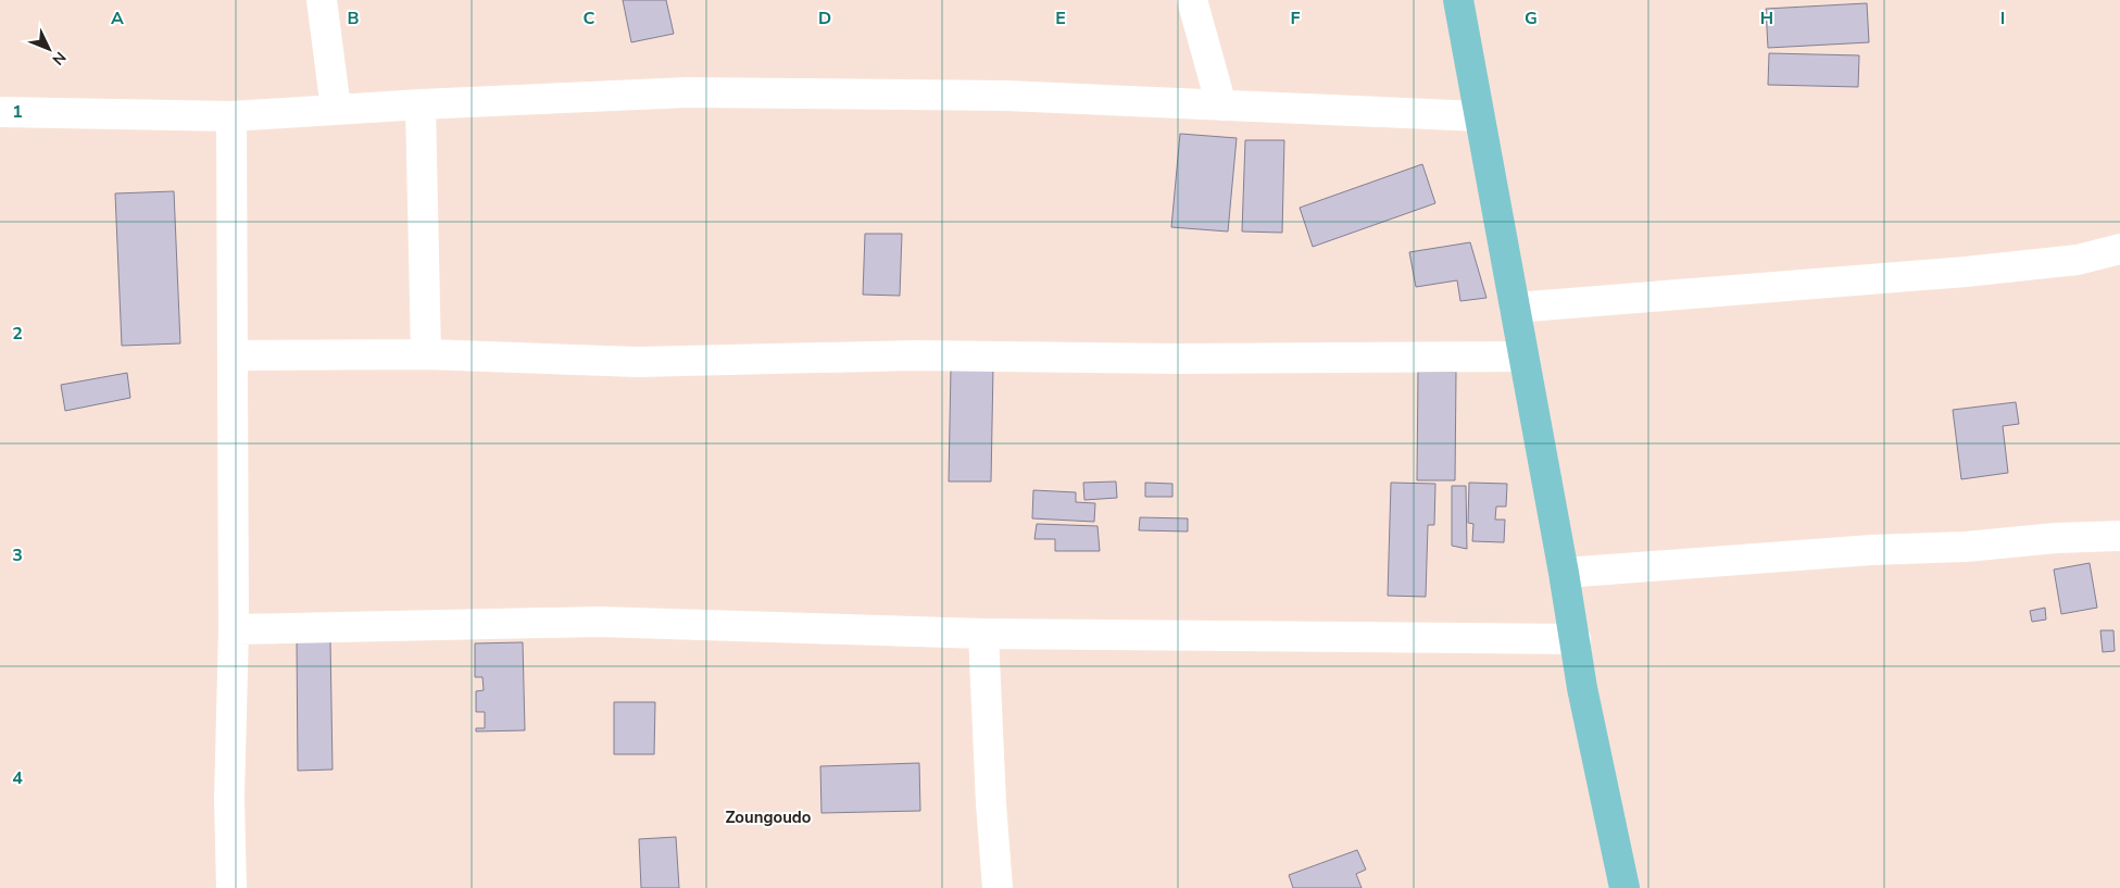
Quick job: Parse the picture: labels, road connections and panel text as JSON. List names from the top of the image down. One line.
{"districts":["Zoungoudo"],"north":"bottom right","grid":{"columns":["A","B","C","D","E","F","G","H","I"],"rows":["1","2","3","4"]}}
